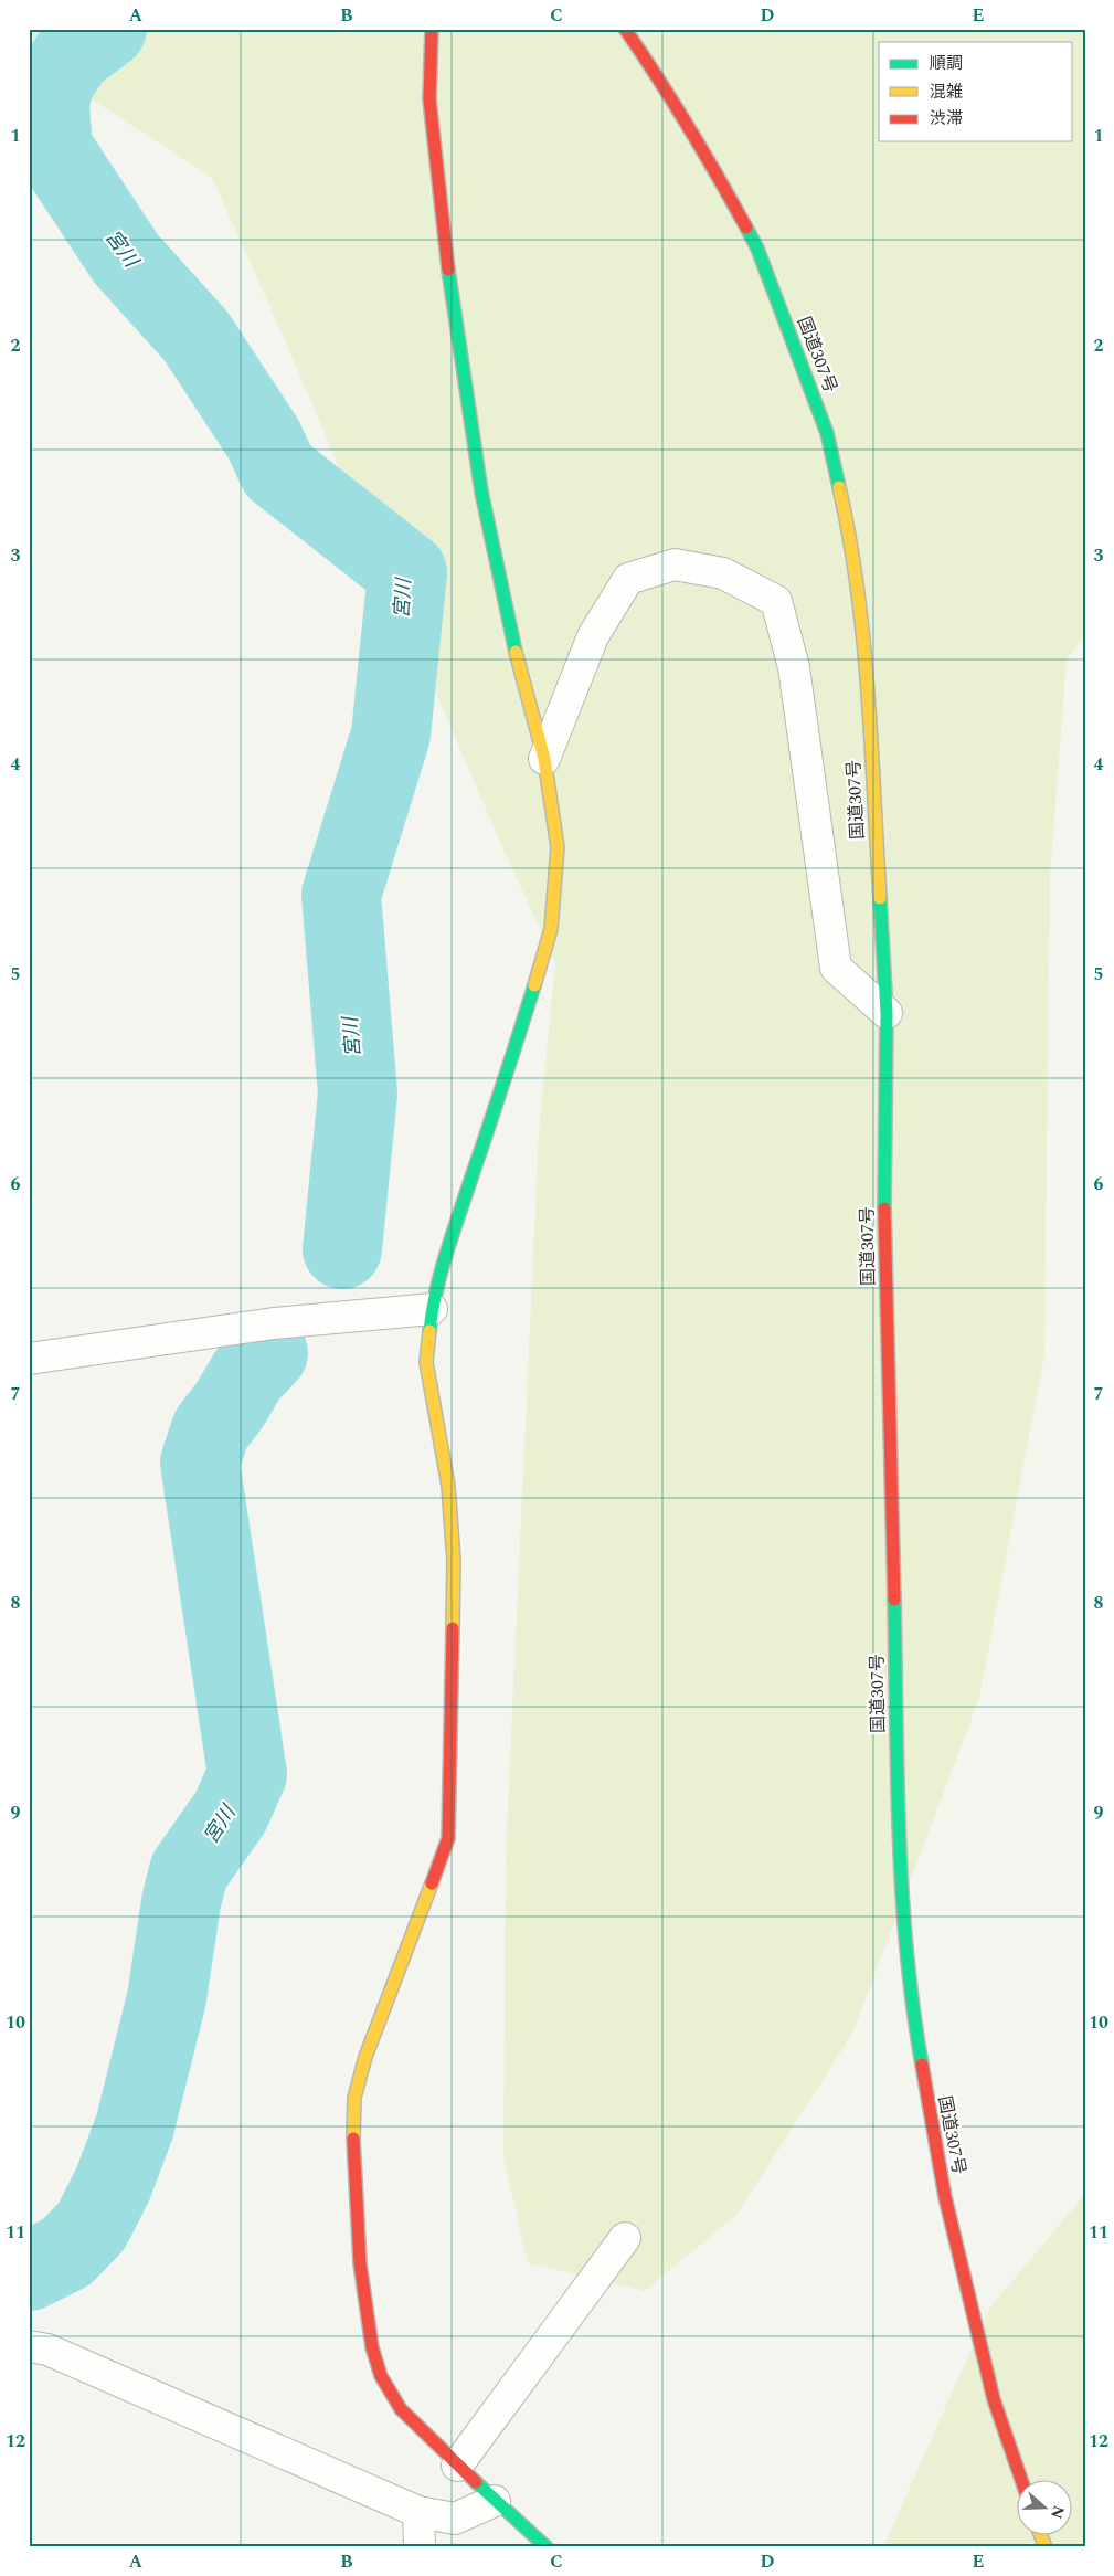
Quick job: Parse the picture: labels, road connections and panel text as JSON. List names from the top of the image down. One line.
{"streets":{"main road":["国道307号"]},"water":["宮川"],"legend":["順調","混雑","渋滞"],"north":"right","grid":{"columns":["A","B","C","D","E"],"rows":["1","2","3","4","5","6","7","8","9","10","11","12"]}}
